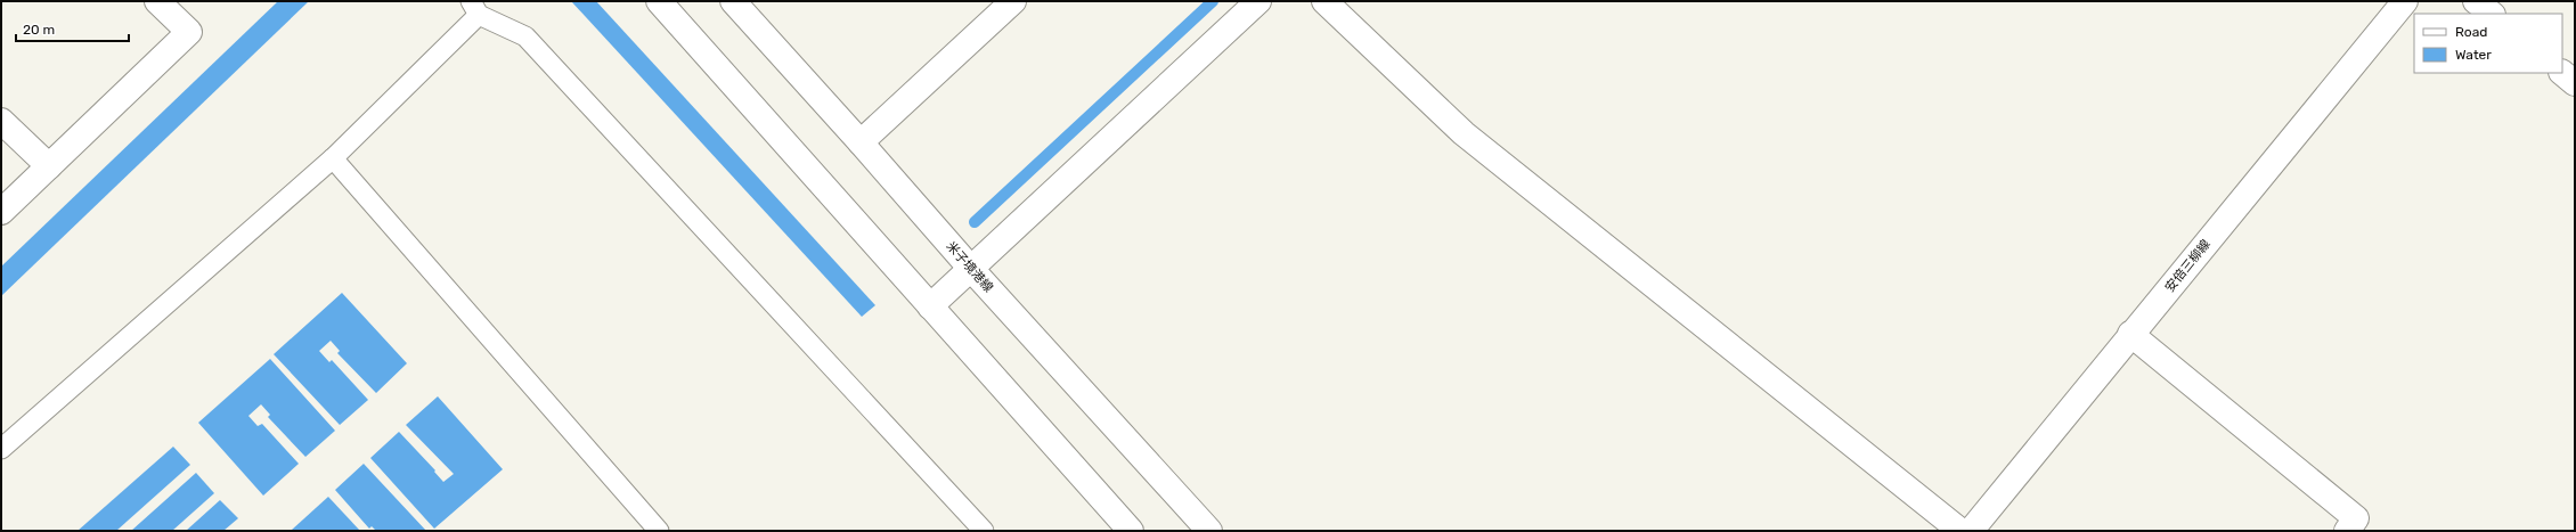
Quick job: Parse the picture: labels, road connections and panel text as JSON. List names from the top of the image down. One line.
{"streets":{"street":["安倍三柳線","米子境港線"]},"legend":["Road","Water"],"scale_bar":"20 m"}
